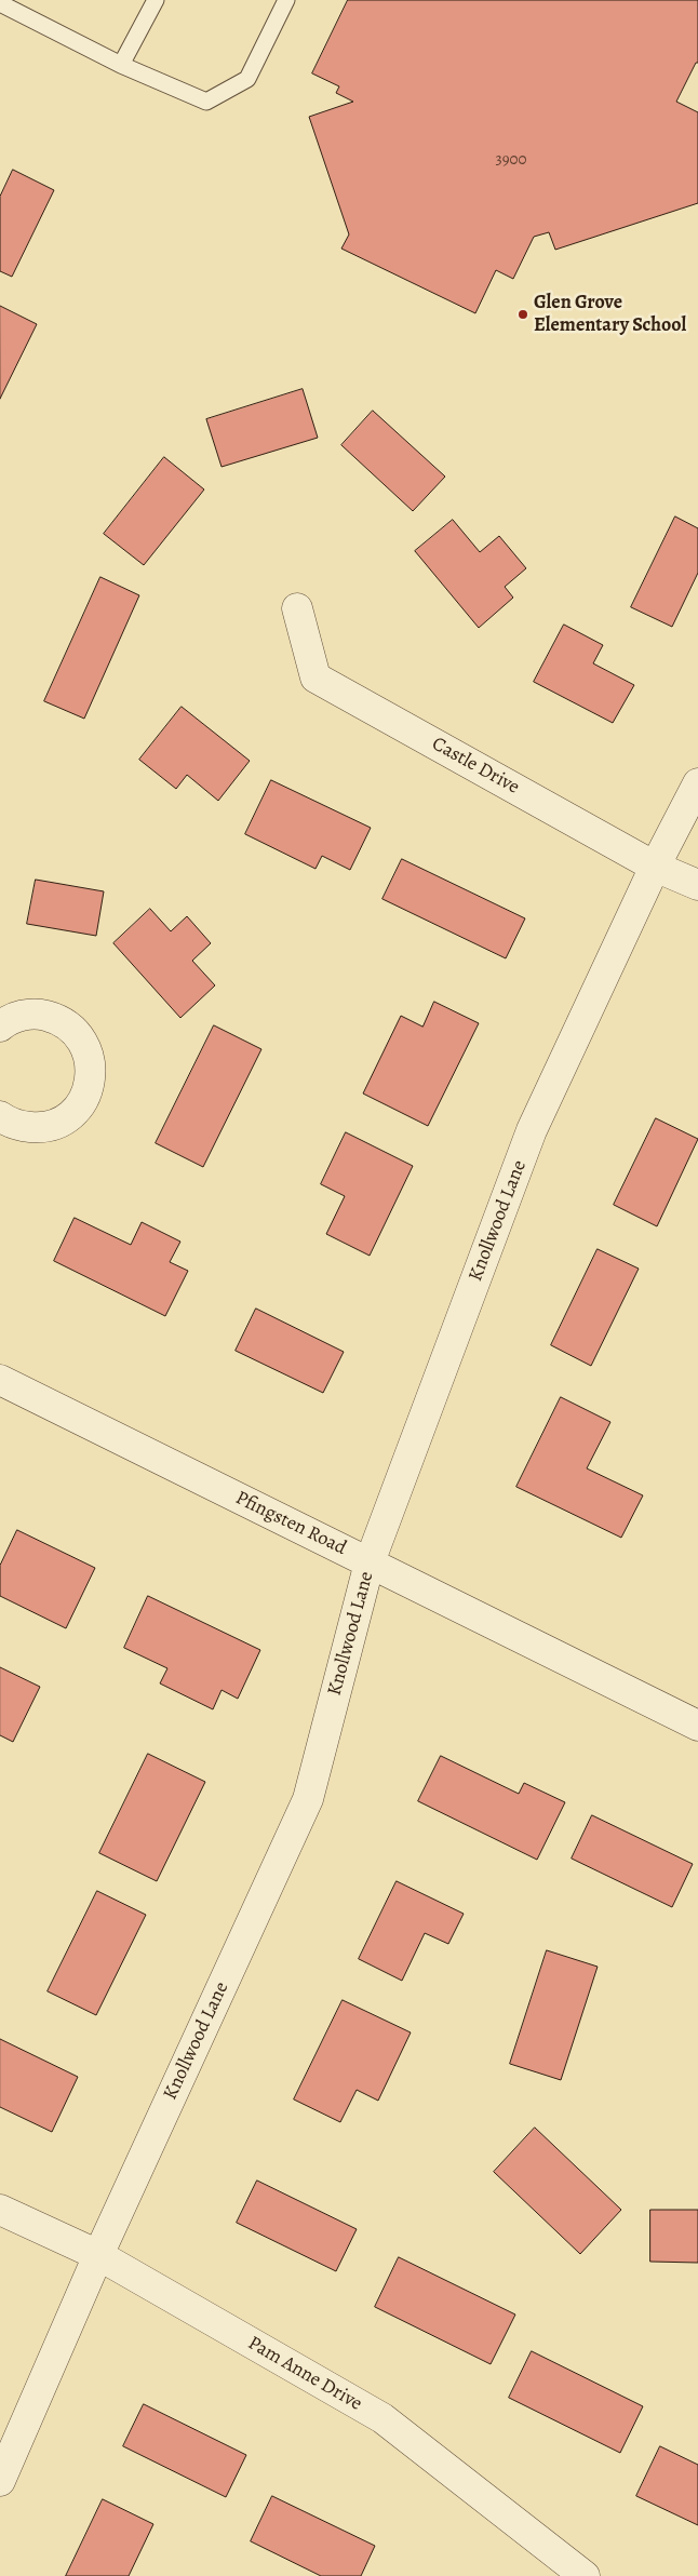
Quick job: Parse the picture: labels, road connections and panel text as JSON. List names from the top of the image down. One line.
{"streets":{"street":["Castle Drive","Knollwood Lane","Pfingsten Road","Pam Anne Drive"]},"crossings":[["Castle Drive","Knollwood Lane"],["Knollwood Lane","Pfingsten Road"],["Knollwood Lane","Pam Anne Drive"]],"places":["Glen Grove Elementary School"],"house_numbers":["3900"]}
